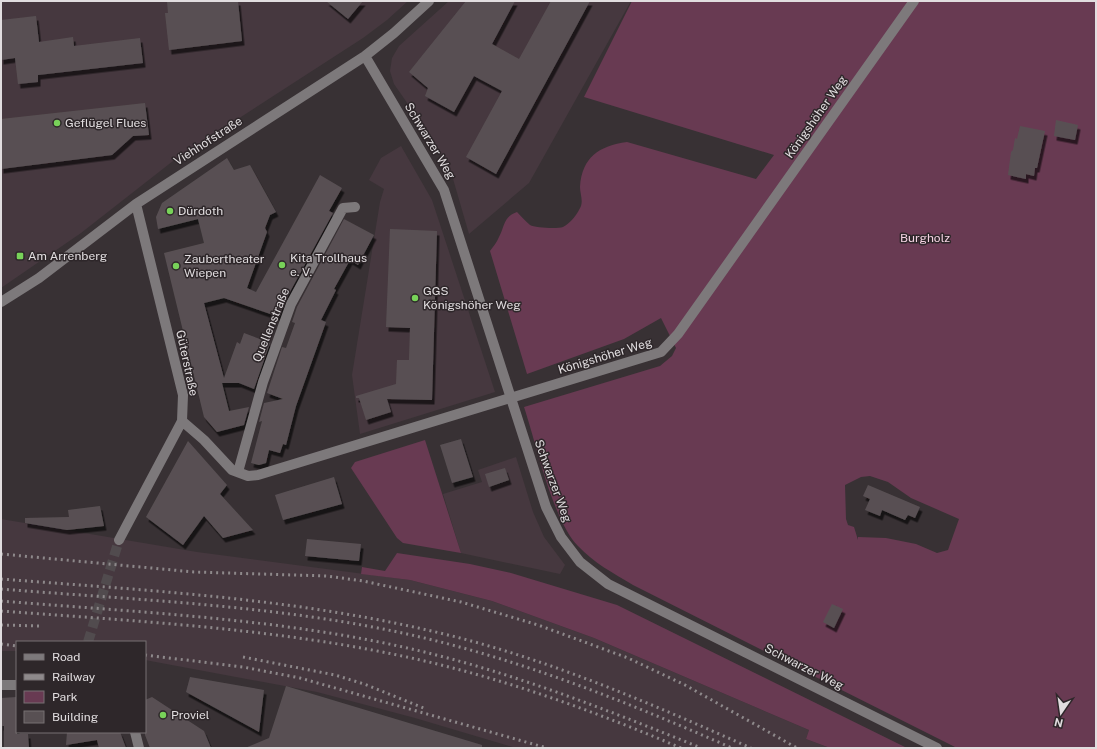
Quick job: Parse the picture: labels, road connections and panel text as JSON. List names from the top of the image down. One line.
{"streets":{"street":["Königshöher Weg","Viehhofstraße","Schwarzer Weg","Quellenstraße","Güterstraße"]},"crossings":[["Königshöher Weg","Schwarzer Weg"],["Königshöher Weg","Quellenstraße"],["Königshöher Weg","Güterstraße"],["Viehhofstraße","Schwarzer Weg"],["Viehhofstraße","Güterstraße"]],"parks":["Burgholz"],"places":{"other":["Geflügel Flues","Dürdoth","Kita Trollhaus e. V.","Zaubertheater Wiepen","GGS Königshöher Weg","Proviel"],"transit":["Am Arrenberg"]},"legend":["Road","Railway","Park","Building"],"north":"bottom"}
